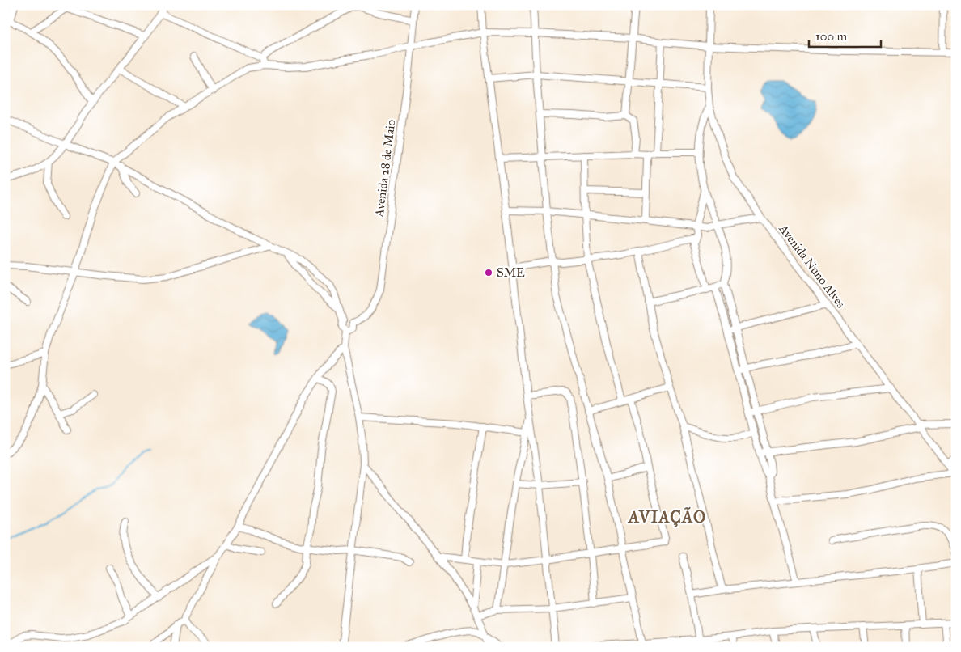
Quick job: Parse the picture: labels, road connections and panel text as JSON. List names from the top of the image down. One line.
{"streets":{"street":["Avenida 28 de Maio","Avenida Nuno Alves"]},"districts":["AVIAÇÃO"],"places":["SME"],"scale_bar":"100 m"}
